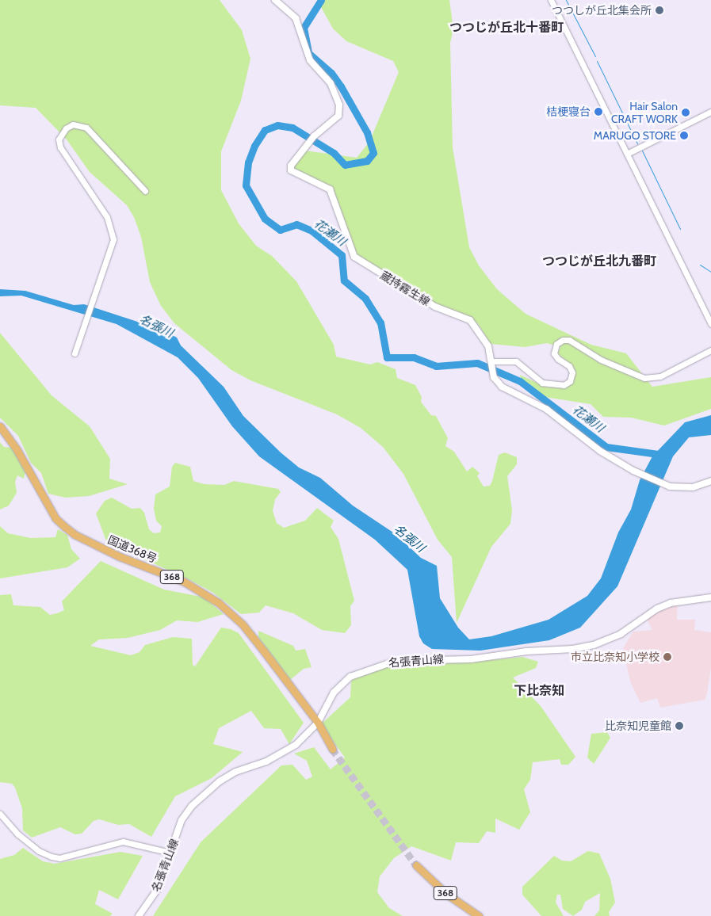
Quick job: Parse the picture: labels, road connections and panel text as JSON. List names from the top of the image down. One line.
{"streets":{"highway":["国道368号","368"],"main road":["蔵持霧生線","名張青山線"]},"crossings":[["国道368号","名張青山線"]],"districts":["つつじが丘北十番町","つつじが丘北九番町","下比奈知"],"water":["花瀬川","名張川"],"places":["つつしが丘北集会所","桔梗寝台","Hair Salon CRAFT WORK","MARUGO STORE","市立比奈知小学校","比奈知児童館"]}
